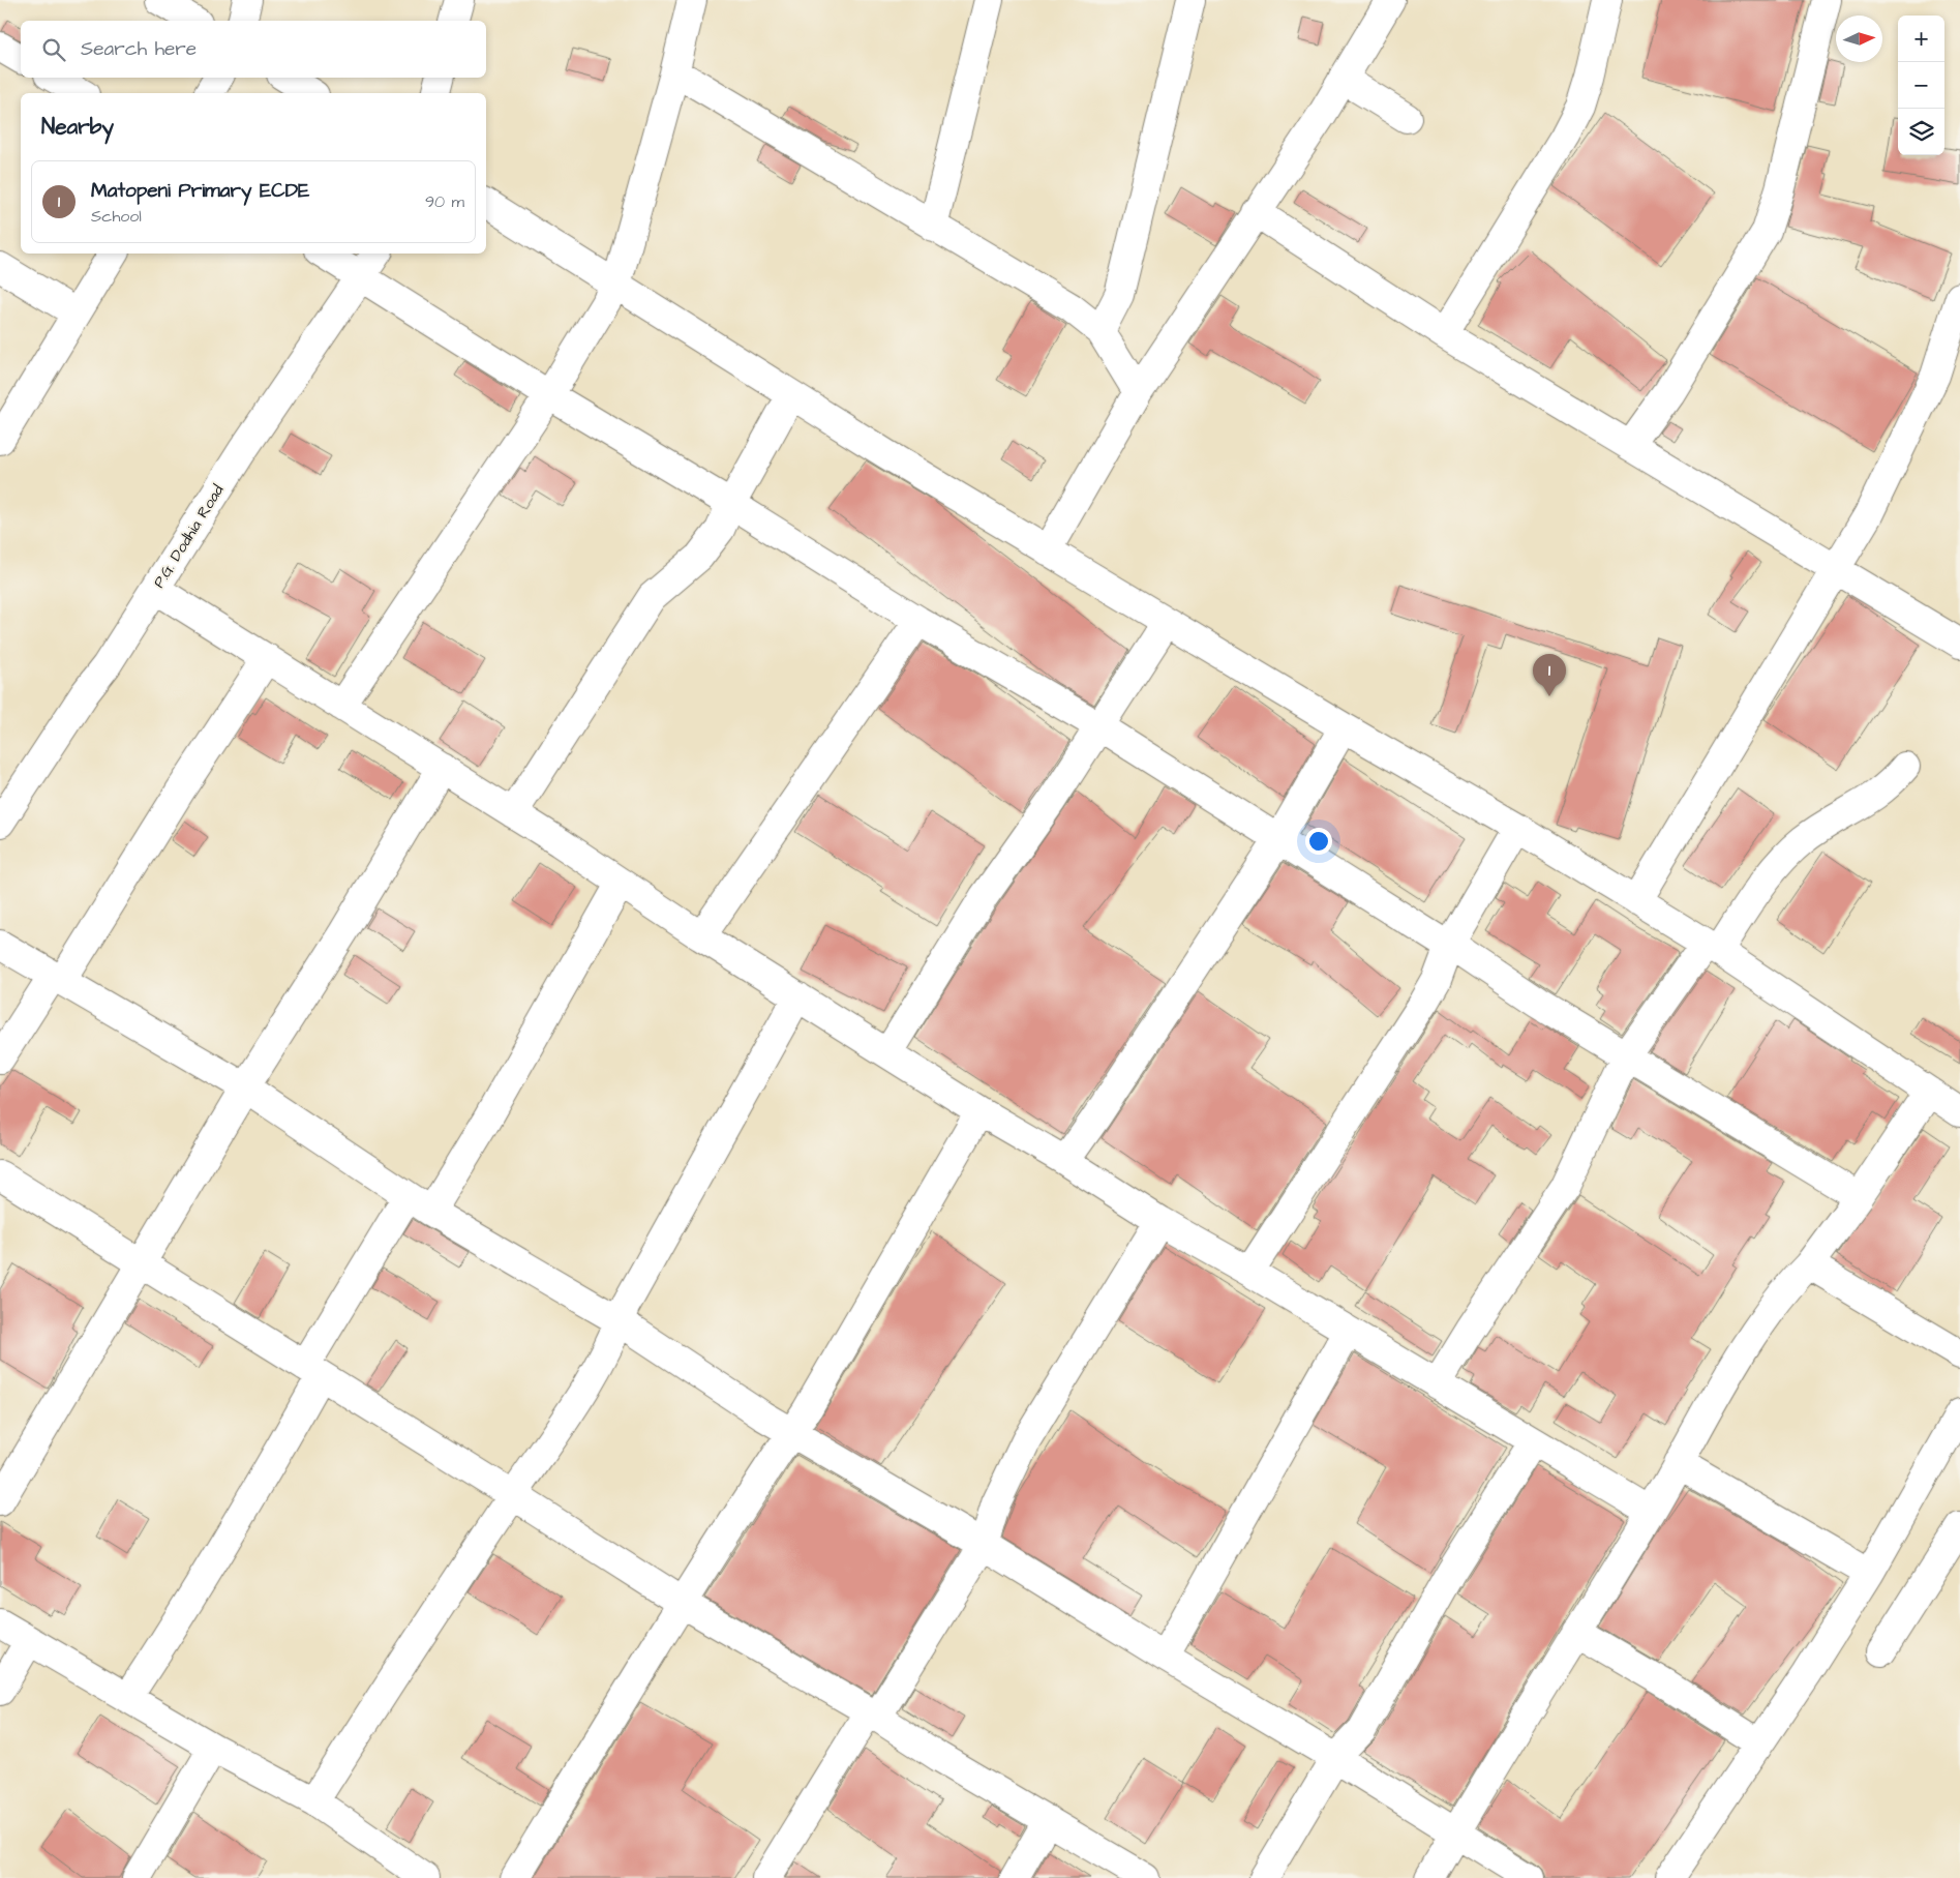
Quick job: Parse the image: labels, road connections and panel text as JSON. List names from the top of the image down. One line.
{"streets":{"street":["P.G. Dodhia Road"]},"north":"right","page":{"map_buttons":["+","−"],"search":"Search here","heading":"Nearby","list":[{"mark":"1","name":"Matopeni Primary ECDE","note":"School","value":"90 m"}],"pins":"1"}}
